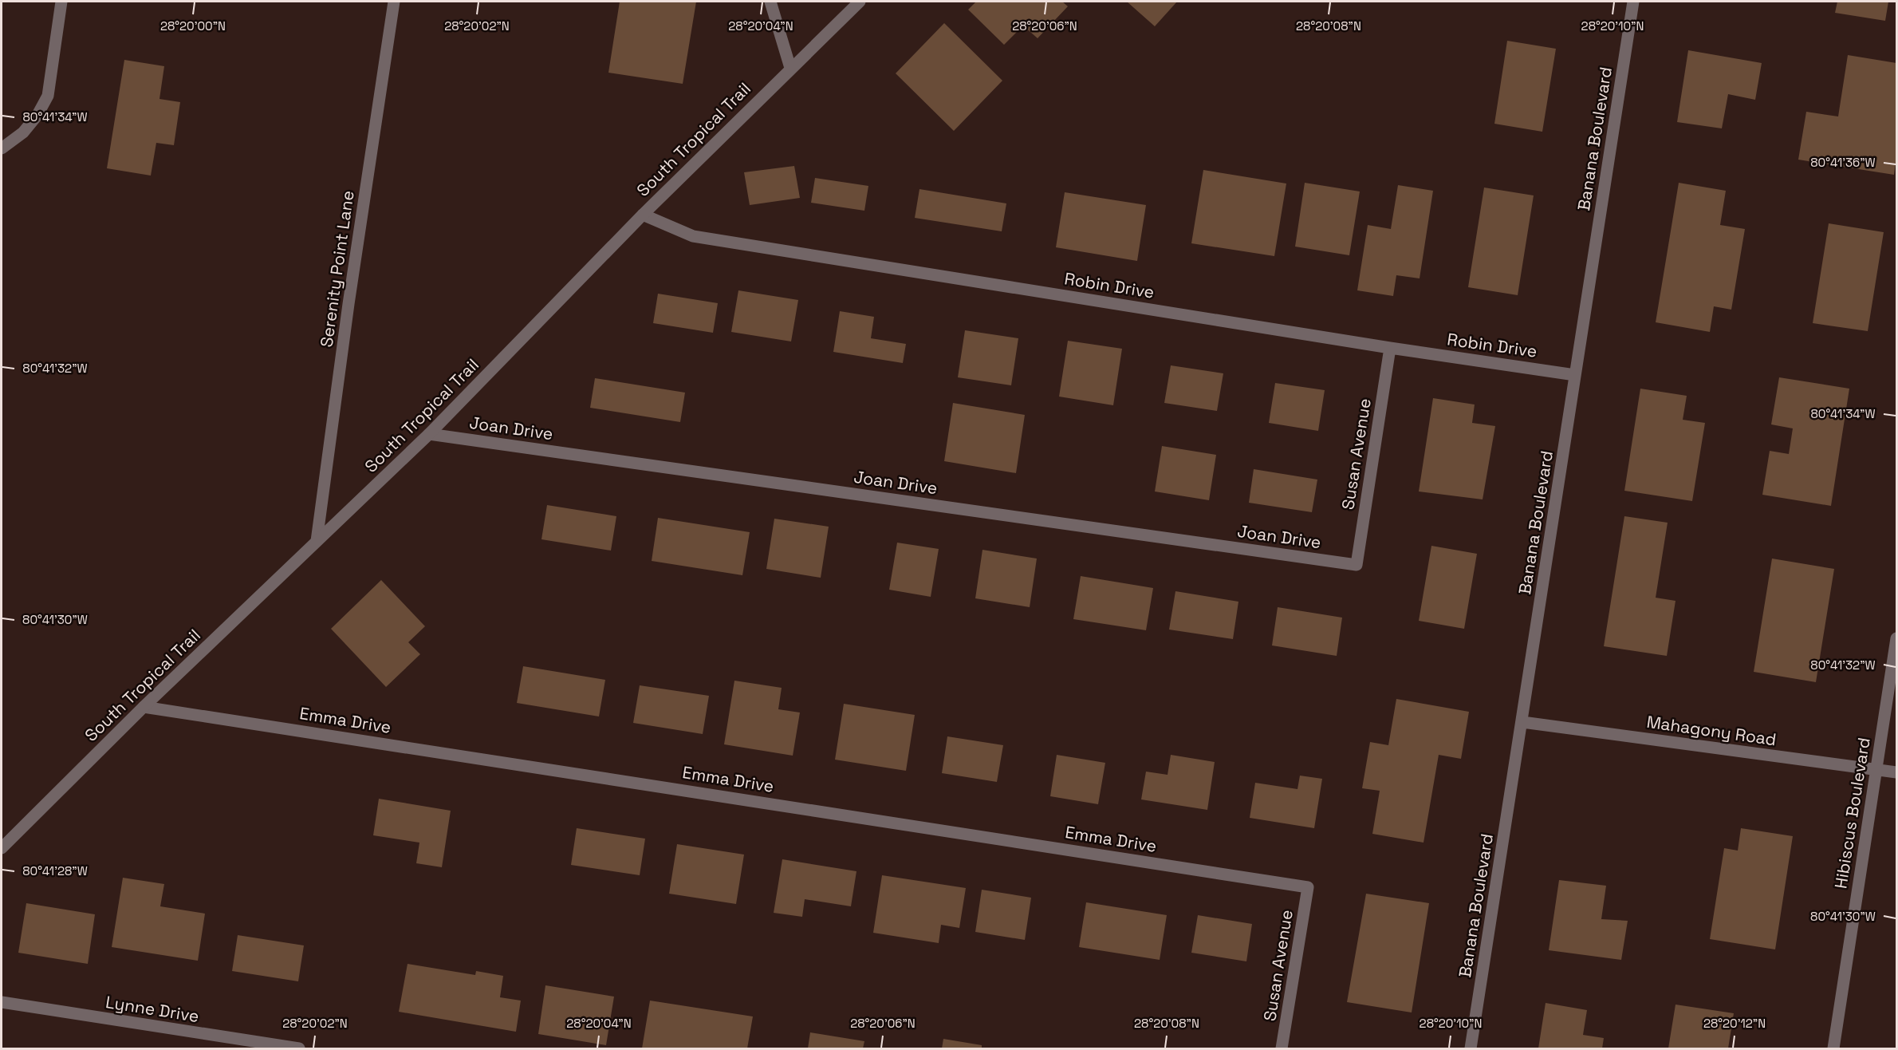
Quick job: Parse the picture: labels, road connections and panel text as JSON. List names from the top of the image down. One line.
{"streets":{"street":["Banana Boulevard","South Tropical Trail","Serenity Point Lane","Robin Drive","Joan Drive","Susan Avenue","Emma Drive","Mahagony Road","Hibiscus Boulevard","Lynne Drive"]},"crossings":[["Banana Boulevard","Robin Drive"],["Banana Boulevard","Mahagony Road"],["South Tropical Trail","Serenity Point Lane"],["South Tropical Trail","Robin Drive"],["South Tropical Trail","Joan Drive"],["South Tropical Trail","Emma Drive"],["Robin Drive","Susan Avenue"],["Joan Drive","Susan Avenue"],["Susan Avenue","Emma Drive"],["Mahagony Road","Hibiscus Boulevard"]],"coordinates":["28°20'00\"N","28°20'02\"N","28°20'04\"N","28°20'06\"N","28°20'08\"N","28°20'10\"N","80°41'34\"W","80°41'36\"W","80°41'32\"W","80°41'30\"W","80°41'28\"W","28°20'12\"N"]}
